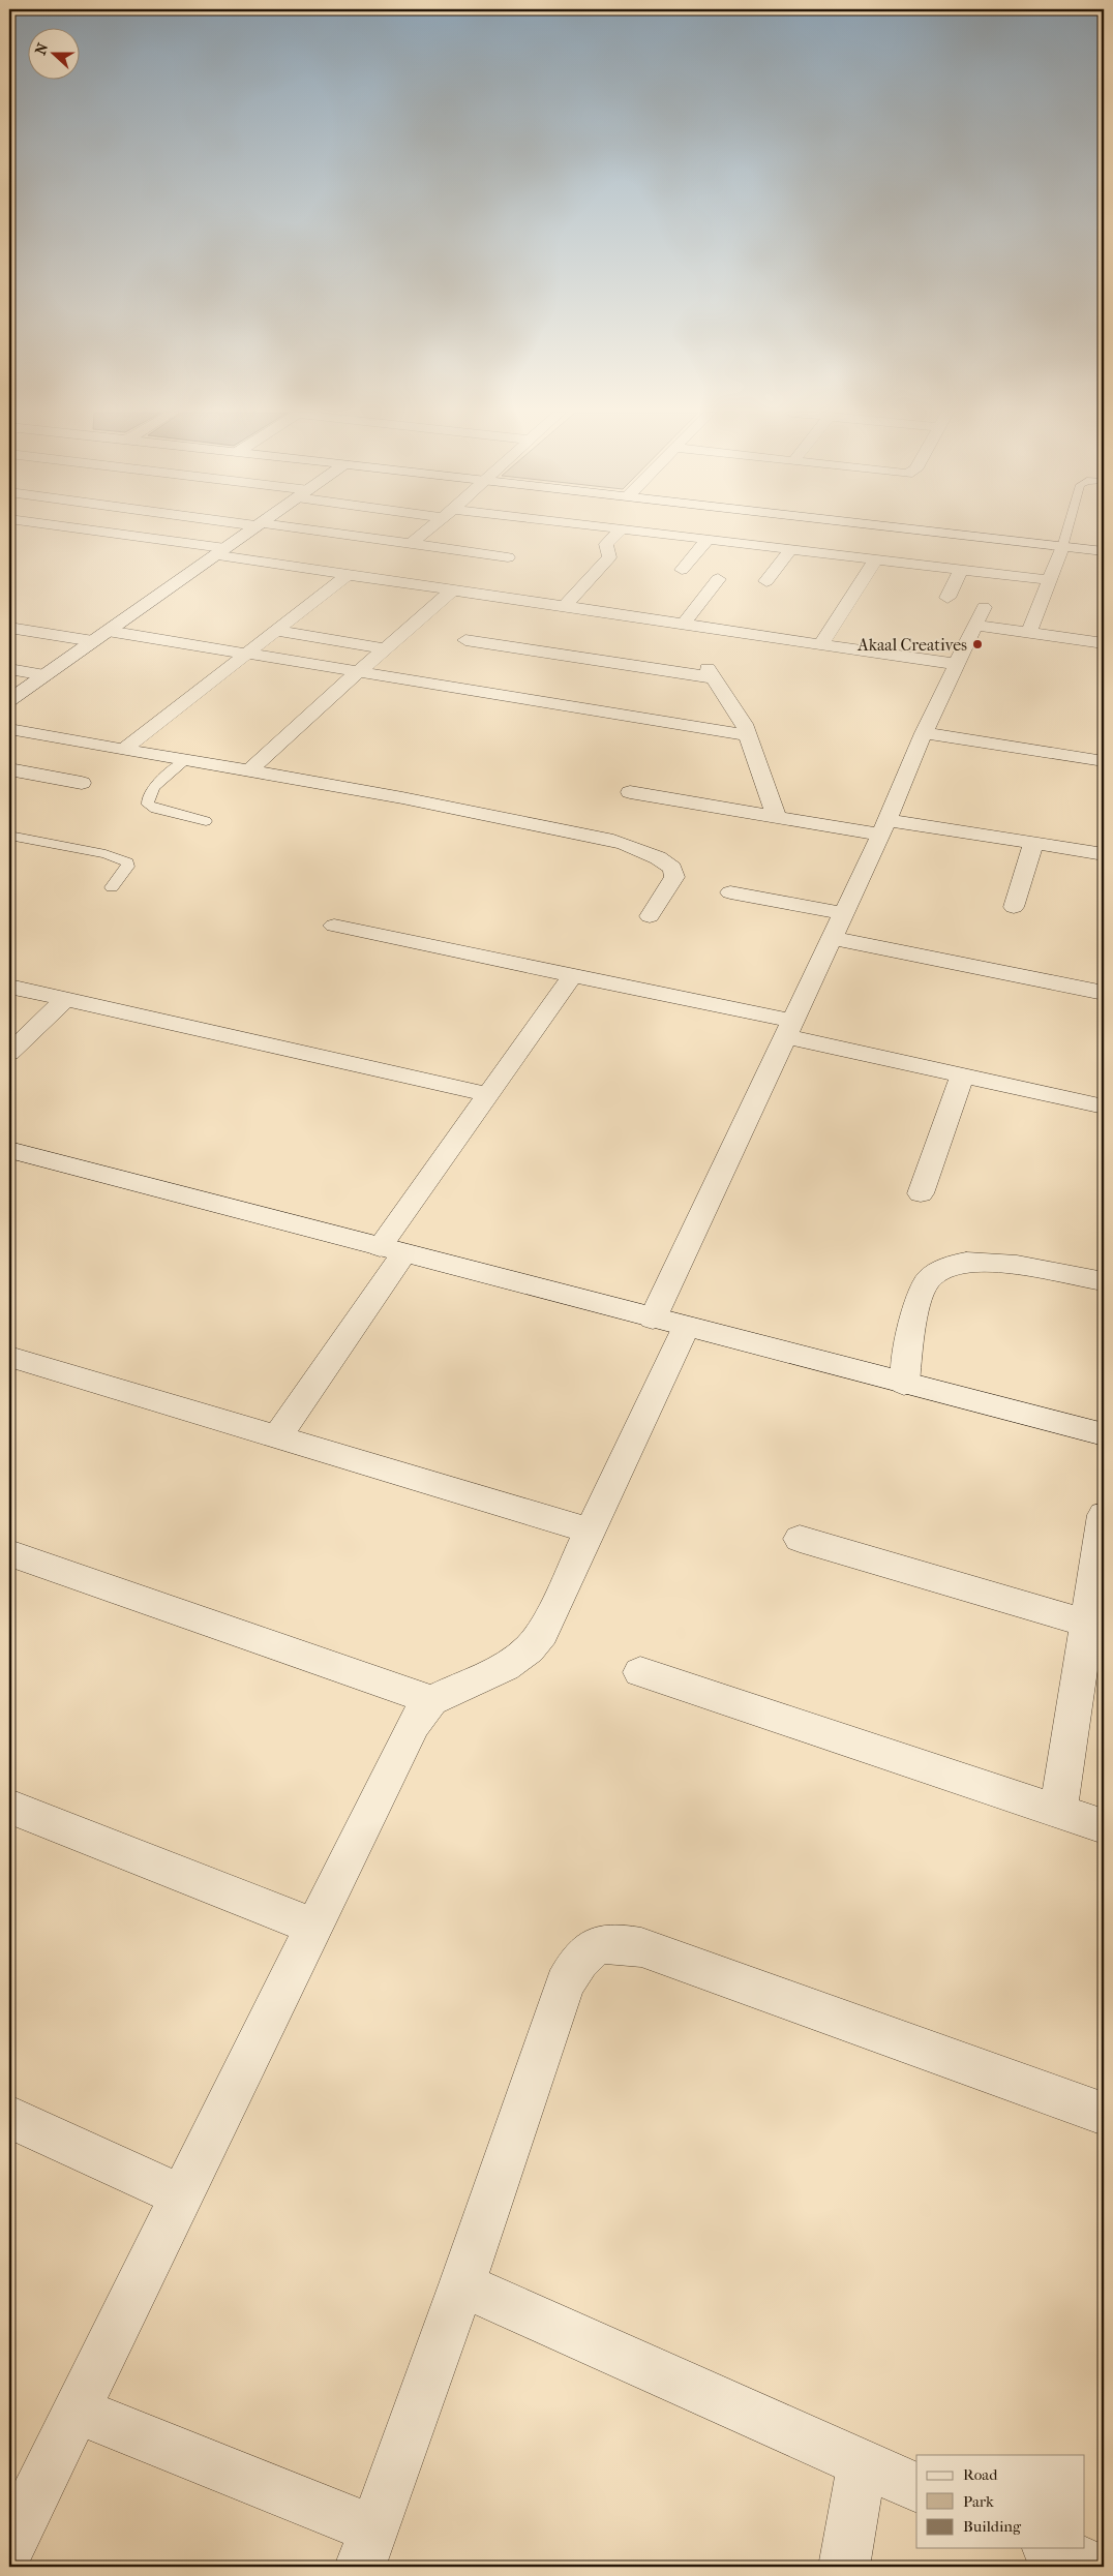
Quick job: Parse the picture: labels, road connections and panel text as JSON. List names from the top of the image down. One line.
{"places":["Akaal Creatives"],"legend":["Road","Park","Building"],"north":"left"}
